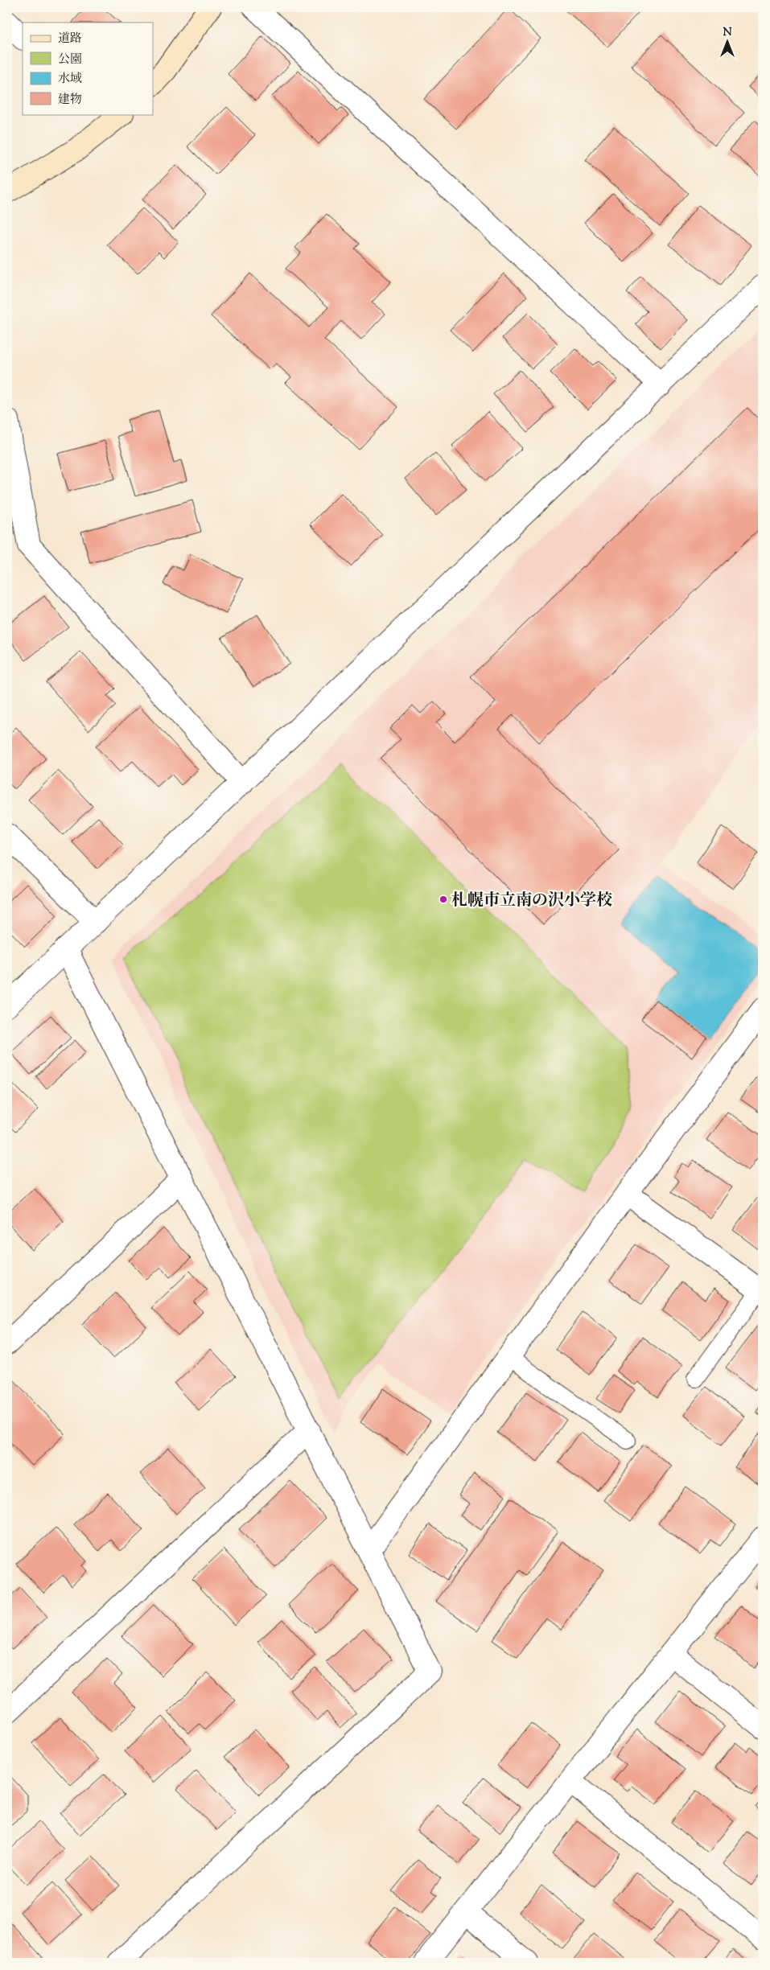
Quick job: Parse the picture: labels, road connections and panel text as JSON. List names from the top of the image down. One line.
{"places":["札幌市立南の沢小学校"],"legend":["道路","公園","水域","建物"],"north":"top"}
